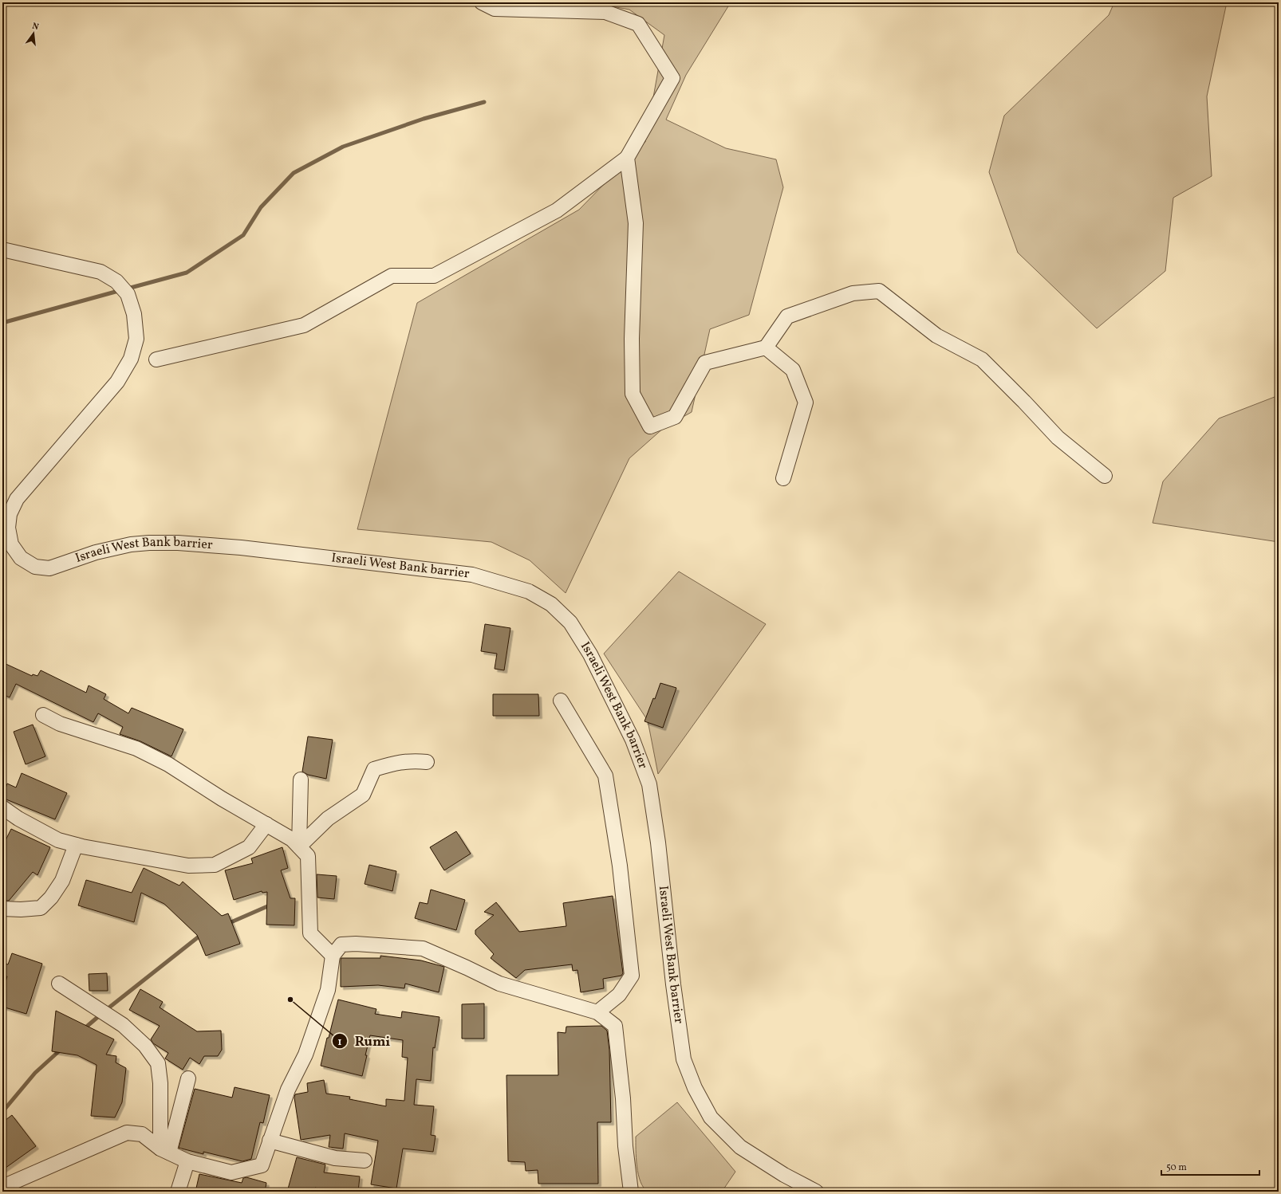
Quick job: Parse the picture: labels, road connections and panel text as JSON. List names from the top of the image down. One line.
{"streets":{"street":["Israeli West Bank barrier"]},"places":["Rumi"],"scale_bar":"50 m","north":"top"}
